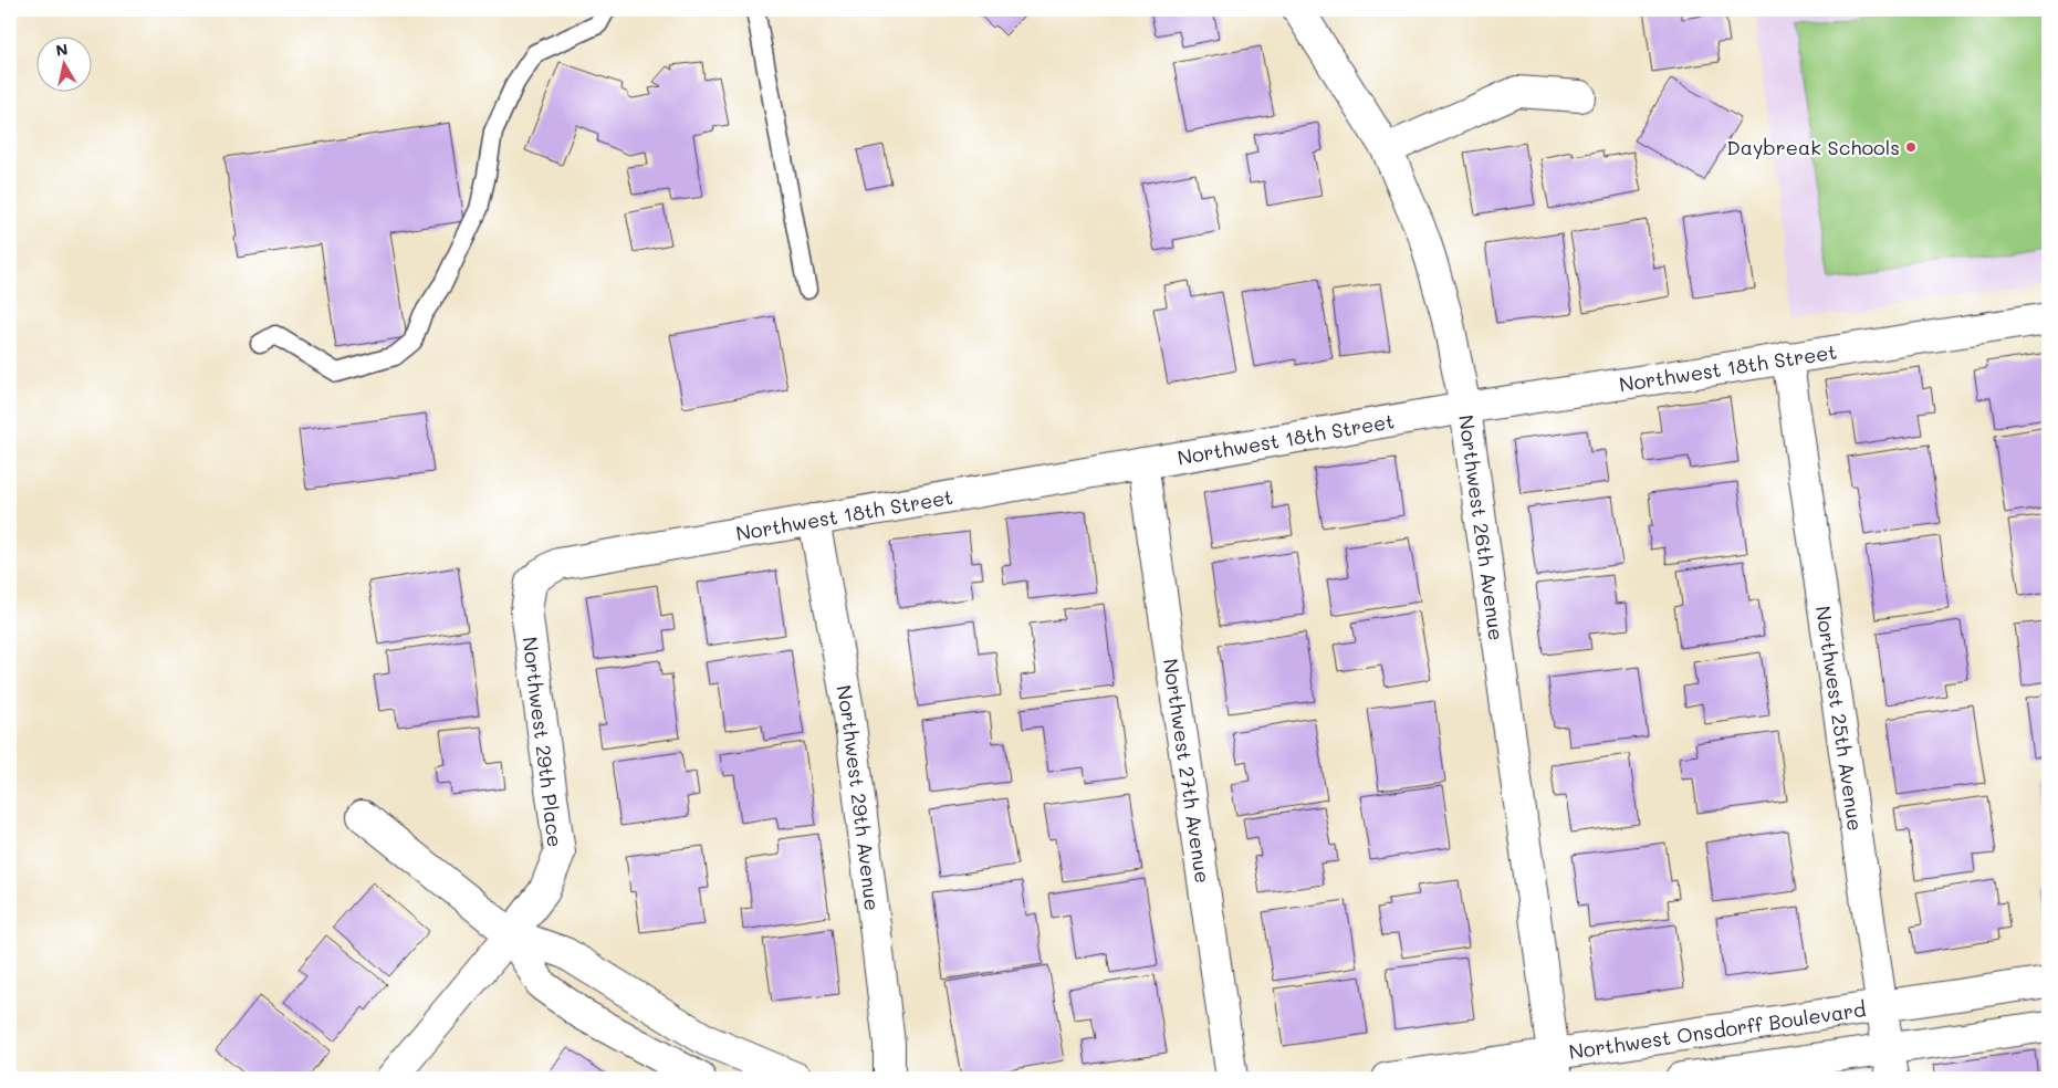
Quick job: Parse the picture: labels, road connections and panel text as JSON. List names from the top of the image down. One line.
{"streets":{"street":["Northwest 18th Street","Northwest 26th Avenue","Northwest 25th Avenue","Northwest 29th Place","Northwest 27th Avenue","Northwest 29th Avenue","Northwest Onsdorff Boulevard"]},"crossings":[["Northwest 18th Street","Northwest 26th Avenue"],["Northwest 18th Street","Northwest 25th Avenue"],["Northwest 18th Street","Northwest 29th Place"],["Northwest 18th Street","Northwest 27th Avenue"],["Northwest 18th Street","Northwest 29th Avenue"],["Northwest 26th Avenue","Northwest Onsdorff Boulevard"],["Northwest 25th Avenue","Northwest Onsdorff Boulevard"]],"places":["Daybreak Schools"],"north":"top"}
